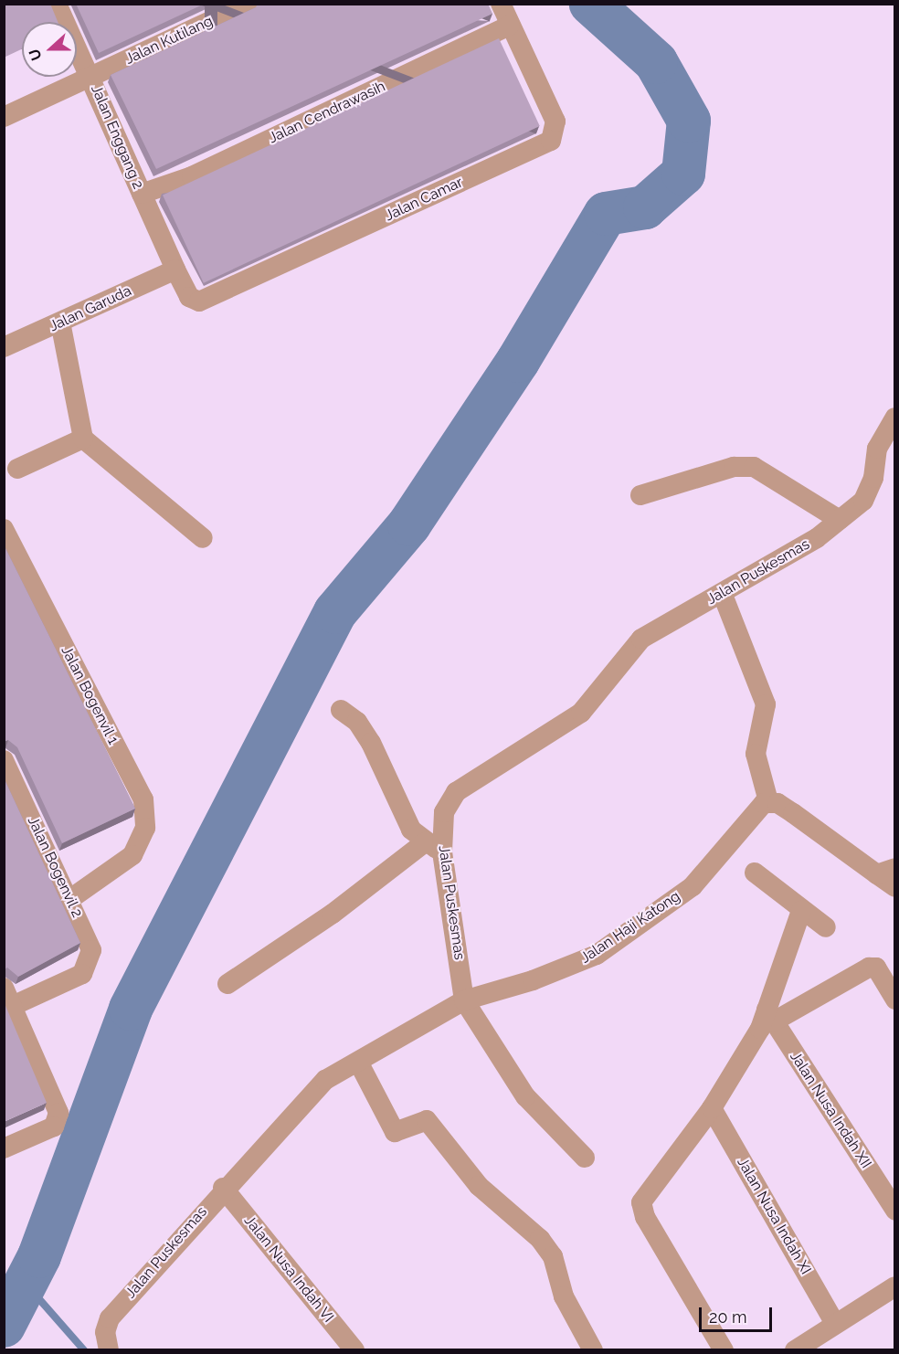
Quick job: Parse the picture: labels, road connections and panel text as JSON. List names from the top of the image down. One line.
{"streets":{"street":["Jalan Kutilang","Jalan Cendrawasih","Jalan Enggang 2","Jalan Camar","Jalan Garuda","Jalan Puskesmas","Jalan Bogenvil 1","Jalan Bogenvil 2","Jalan Haji Katong","Jalan Nusa Indah XII","Jalan Nusa Indah XI","Jalan Nusa Indah VI"]},"crossings":[["Jalan Kutilang","Jalan Enggang 2"],["Jalan Cendrawasih","Jalan Enggang 2"],["Jalan Cendrawasih","Jalan Camar"],["Jalan Enggang 2","Jalan Camar"],["Jalan Enggang 2","Jalan Garuda"],["Jalan Camar","Jalan Garuda"],["Jalan Puskesmas","Jalan Haji Katong"],["Jalan Puskesmas","Jalan Nusa Indah VI"],["Jalan Bogenvil 1","Jalan Bogenvil 2"]],"scale_bar":"20 m","north":"left"}
